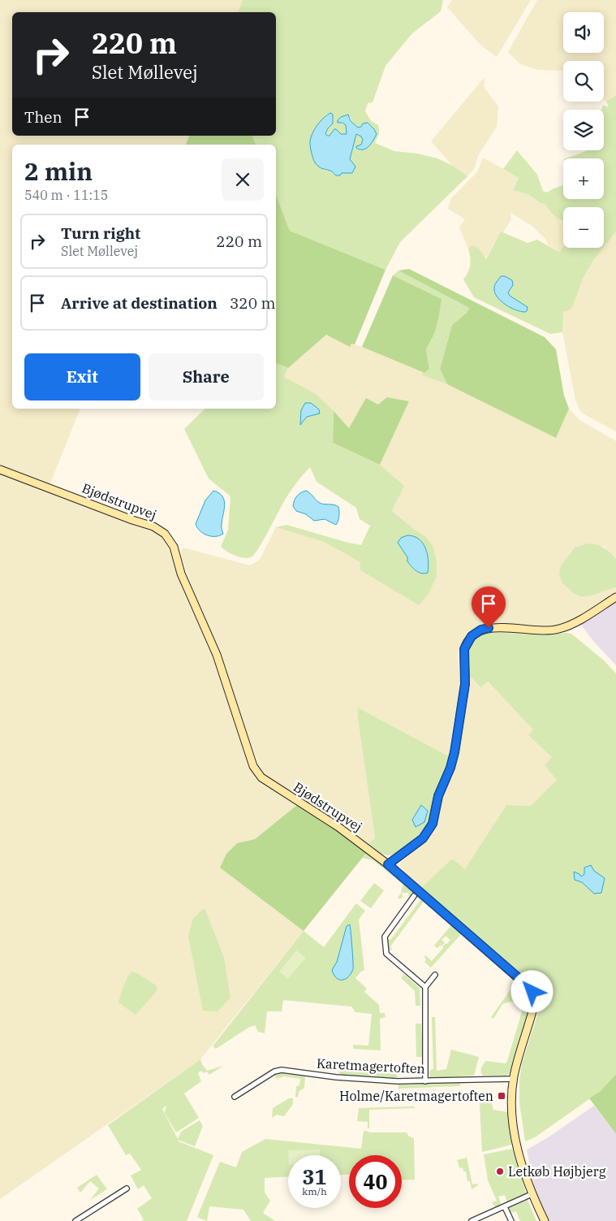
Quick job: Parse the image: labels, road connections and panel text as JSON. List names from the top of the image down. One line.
{"streets":{"street":["Bjødstrupvej","Karetmagertoften"]},"crossings":[["Bjødstrupvej","Karetmagertoften"]],"places":{"transit":["Holme/Karetmagertoften"],"other":["Letkøb Højbjerg"]},"page":{"map_buttons":["+","−"],"turn":["220 m","Slet Møllevej"],"then":"Then","heading":["2 min","540 m · 11:15"],"list":[{"name":"Turn right","note":"Slet Møllevej","value":"220 m"},{"name":"Arrive at destination","value":"320 m"}],"buttons":["Exit","Share"],"speed":"31 km/h","limit":"40"}}
